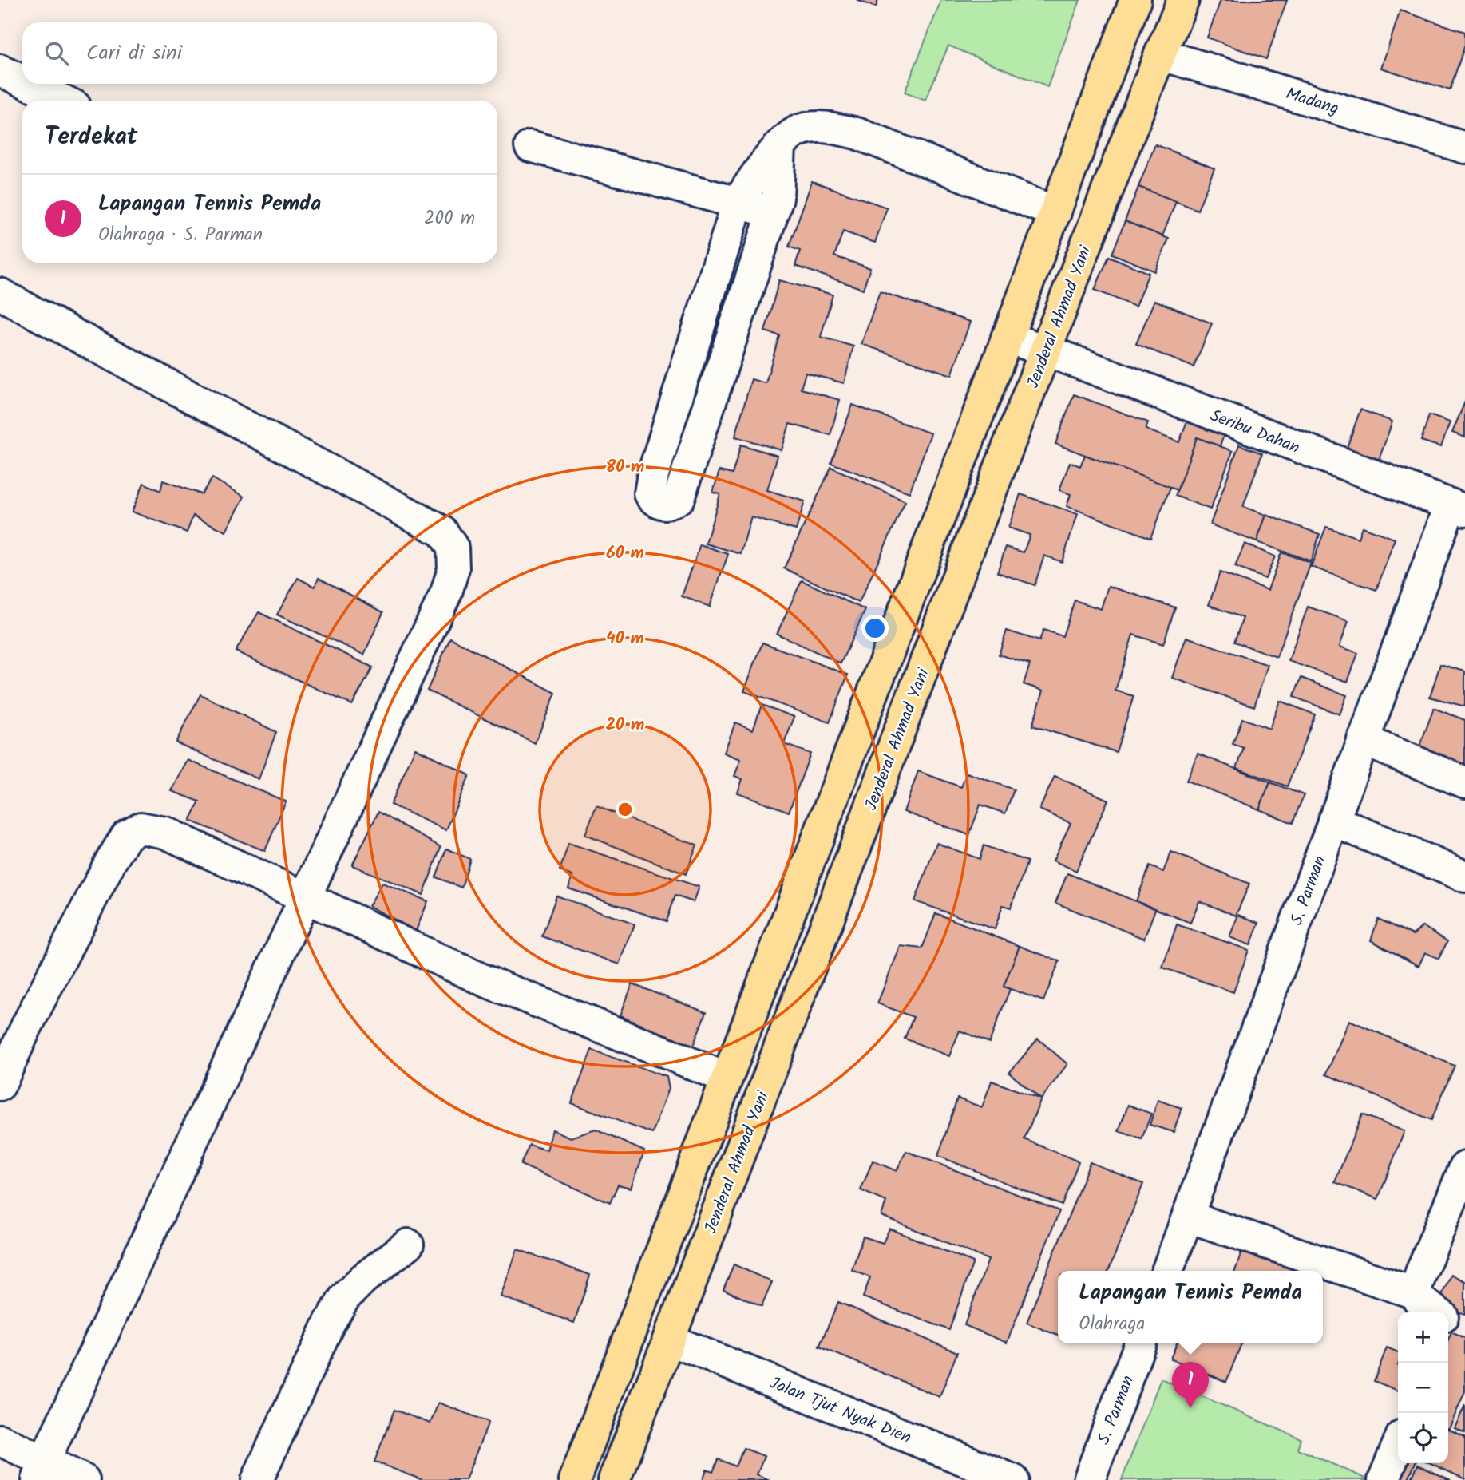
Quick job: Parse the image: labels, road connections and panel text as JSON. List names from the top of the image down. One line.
{"streets":{"highway":["Jenderal Ahmad Yani"],"street":["Madang","Seribu Dahan","S. Parman","Jalan Tjut Nyak Dien"]},"crossings":[["Madang","Jenderal Ahmad Yani"],["Jenderal Ahmad Yani","Seribu Dahan"],["Jenderal Ahmad Yani","Jalan Tjut Nyak Dien"],["Seribu Dahan","S. Parman"]],"page":{"search":"Cari di sini","heading":"Terdekat","list":[{"mark":"1","name":"Lapangan Tennis Pemda","note":"Olahraga · S. Parman","value":"200 m"}],"popup":["Lapangan Tennis Pemda","Olahraga"],"map_buttons":["+","−"],"pins":"1"},"rings":["80 m","60 m","40 m","20 m"]}
